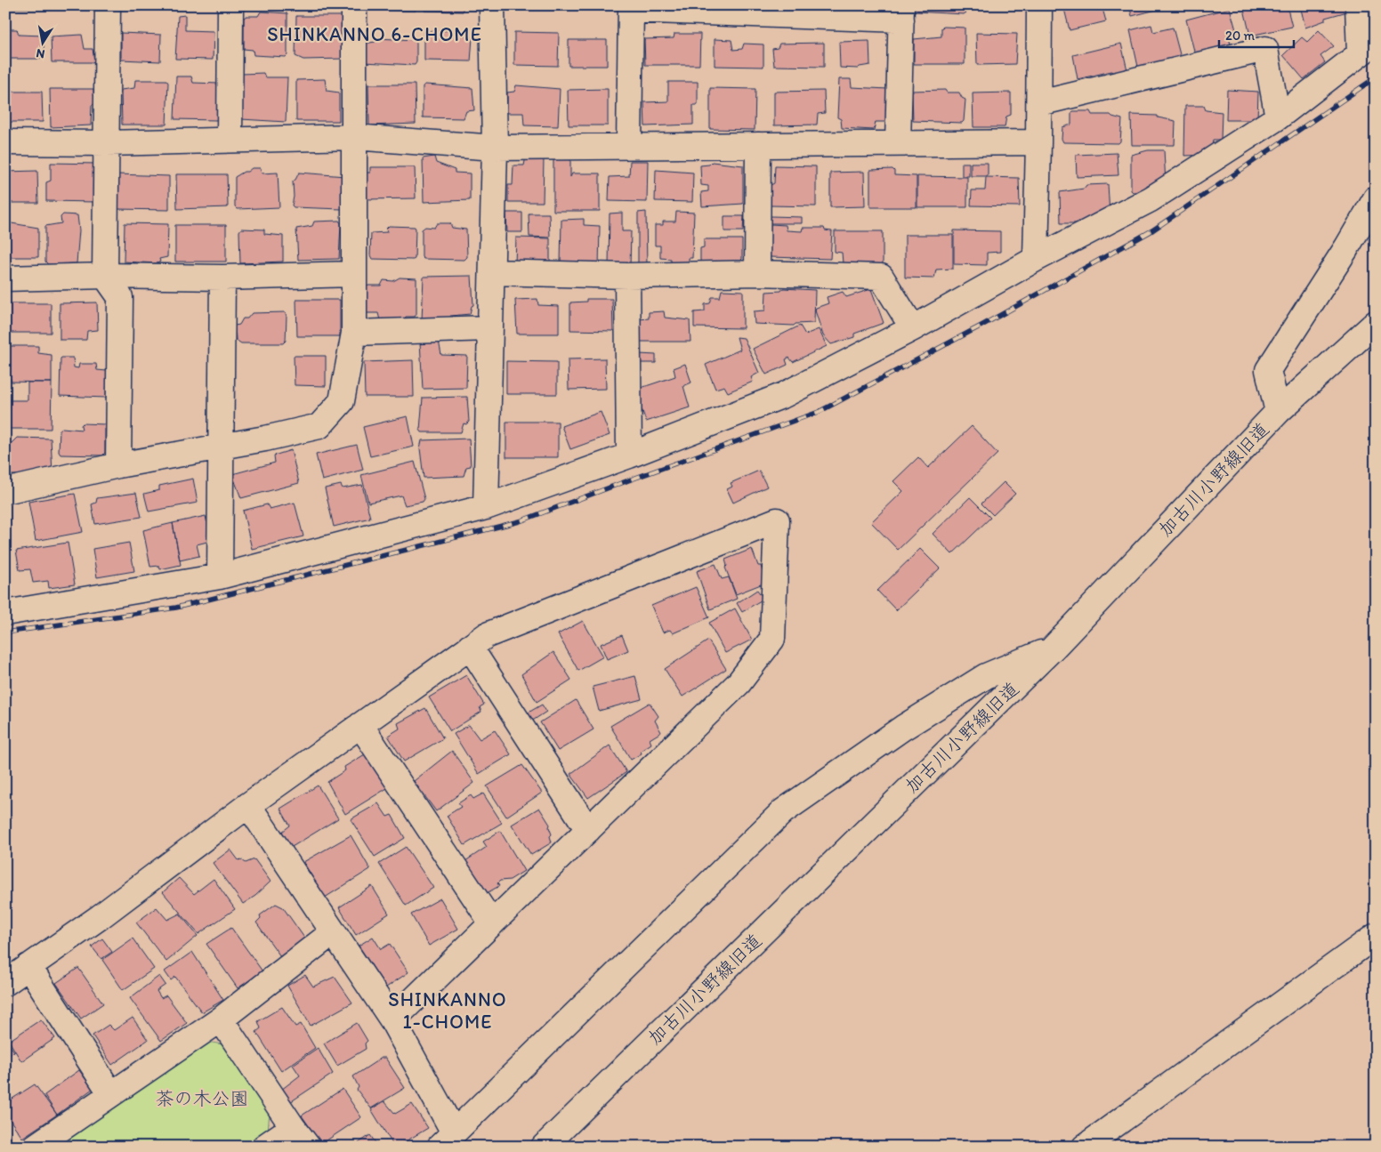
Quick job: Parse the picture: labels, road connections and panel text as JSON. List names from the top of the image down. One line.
{"streets":{"street":["加古川小野線旧道"]},"districts":["SHINKANNO 6-CHOME","SHINKANNO 1-CHOME"],"parks":["茶の木公園"],"scale_bar":"20 m","north":"bottom"}
